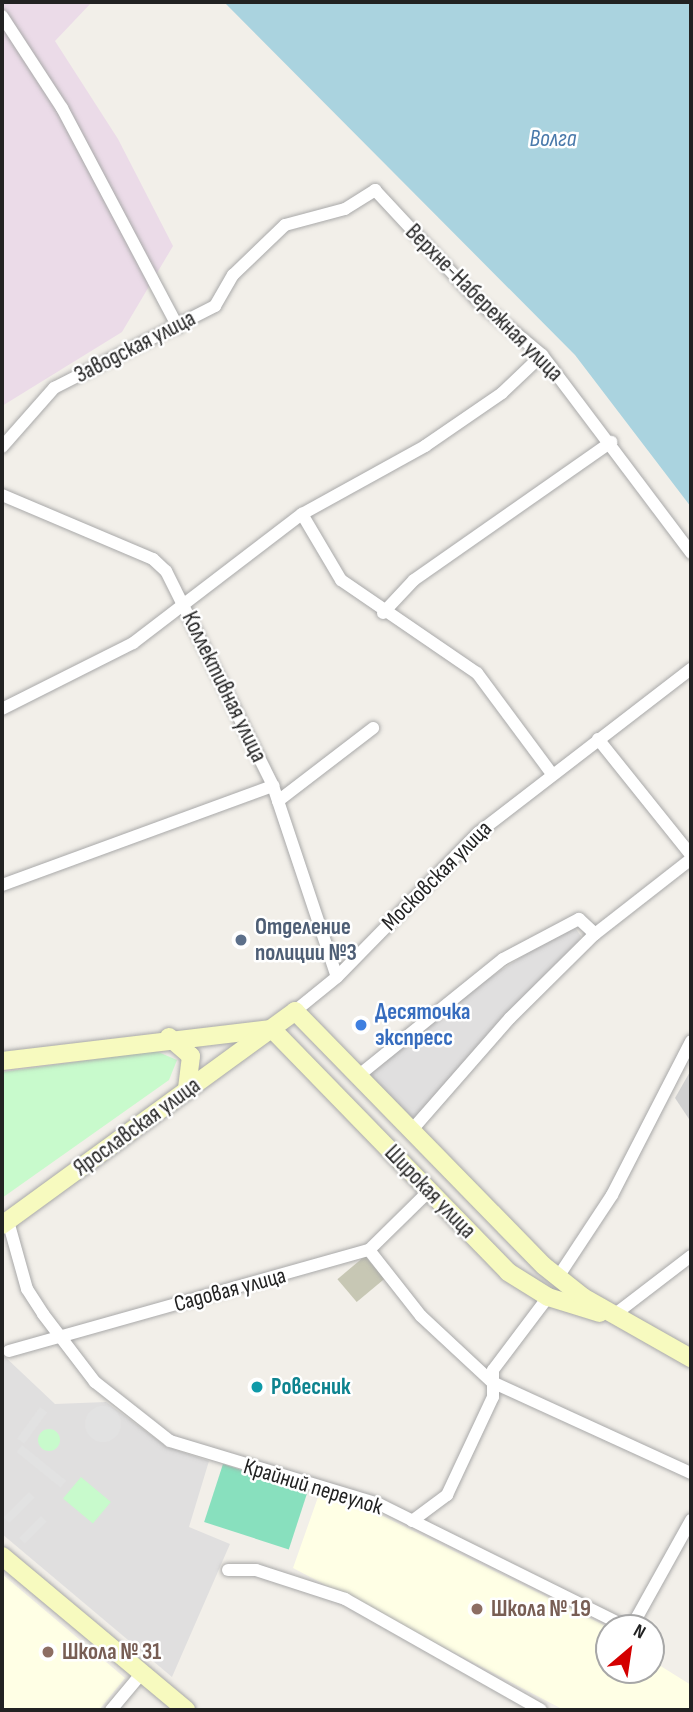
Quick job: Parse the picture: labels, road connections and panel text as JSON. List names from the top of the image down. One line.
{"streets":{"street":["Верхне-Набережная улица","Заводская улица","Коллективная улица","Московская улица","Ярославская улица","Широкая улица","Садовая улица","Крайний переулок"]},"crossings":[["Верхне-Набережная улица","Заводская улица"],["Коллективная улица","Московская улица"],["Московская улица","Ярославская улица"],["Московская улица","Широкая улица"],["Ярославская улица","Широкая улица"],["Ярославская улица","Крайний переулок"],["Широкая улица","Садовая улица"],["Садовая улица","Крайний переулок"]],"water":["Волга"],"places":["Отделение полиции №3","Десяточка экспресс","Ровесник","Школа № 19","Школа № 31"],"north":"top right"}
